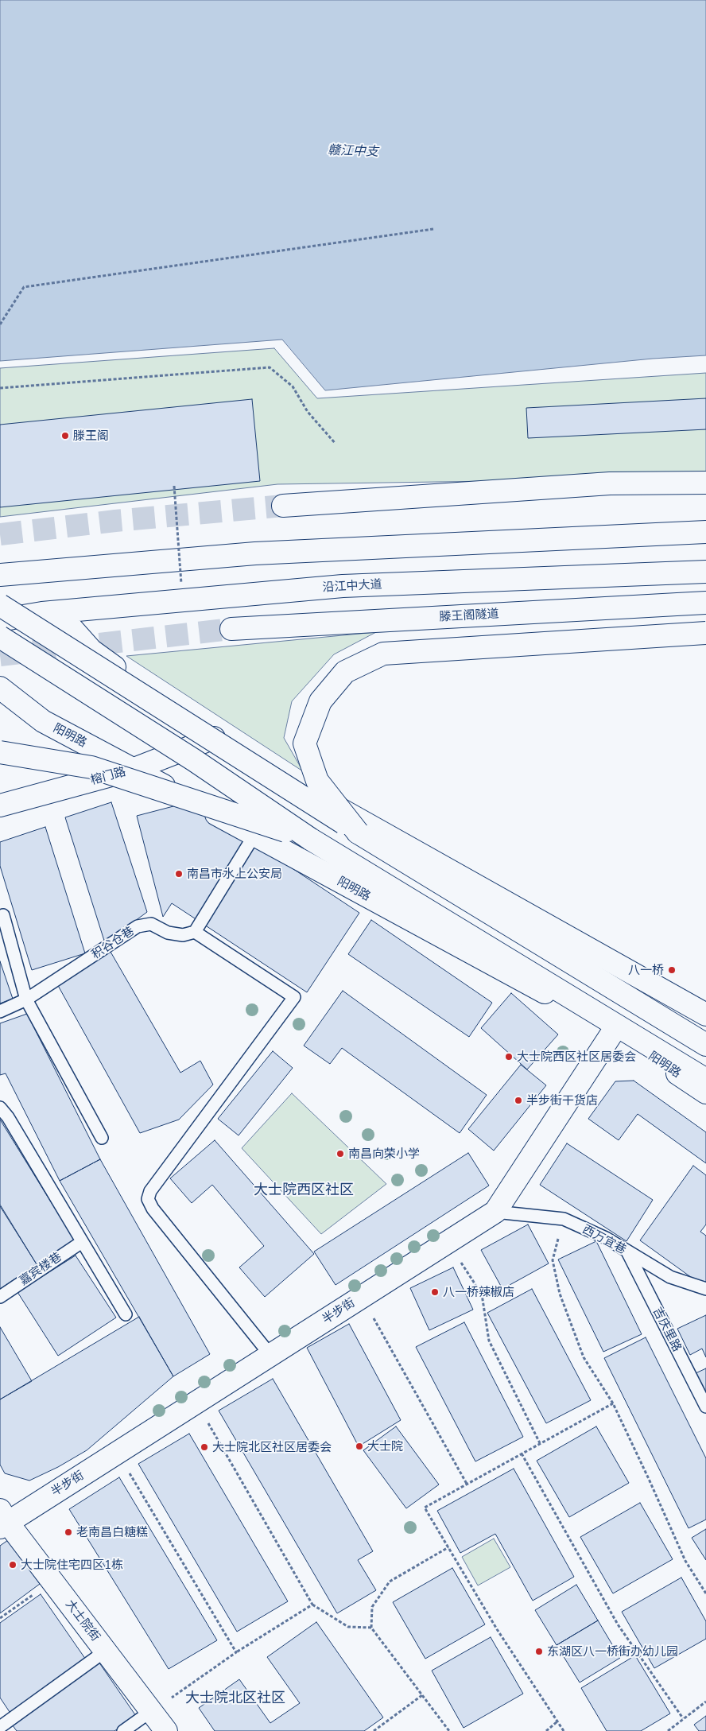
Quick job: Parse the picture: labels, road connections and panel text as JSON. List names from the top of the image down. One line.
{"streets":{"main road":["沿江中大道","滕王阁隧道","阳明路","榕门路","半步街","大士院街"],"lane":["积谷仓巷","西万宜巷","嘉宾楼巷","吉庆里路"]},"crossings":[["阳明路","榕门路"],["阳明路","半步街"],["西万宜巷","半步街"],["西万宜巷","吉庆里路"],["半步街","大士院街"]],"districts":["大士院西区社区","大士院北区社区"],"water":["赣江中支"],"places":["滕王阁","南昌市水上公安局","八一桥","大士院西区社区居委会","半步街干货店","南昌向荣小学","八一桥辣椒店","大士院","大士院北区社区居委会","老南昌白糖糕","大士院住宅四区1栋","东湖区八一桥街办幼儿园"]}
